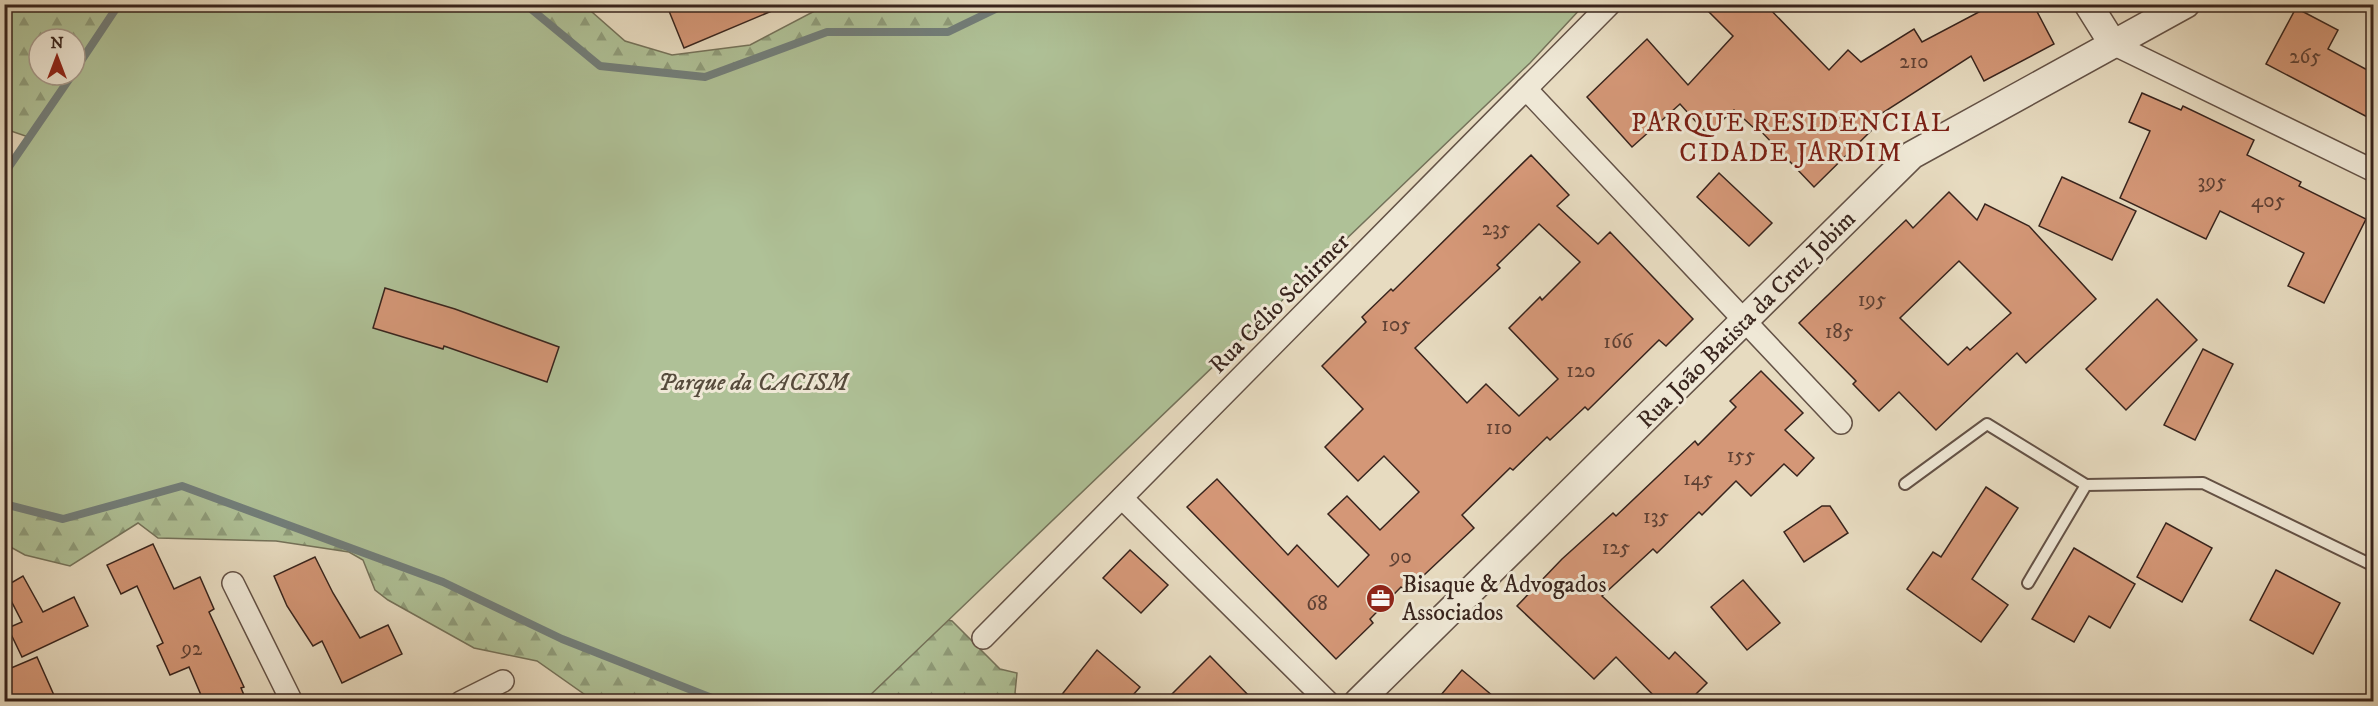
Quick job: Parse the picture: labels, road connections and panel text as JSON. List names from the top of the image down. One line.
{"streets":{"street":["Rua Célio Schirmer","Rua João Batista da Cruz Jobim"]},"districts":["PARQUE RESIDENCIAL CIDADE JARDIM"],"parks":["Parque da CACISM"],"places":{"office":["Bisaque & Advogados Associados"]},"house_numbers":["265","210","395","405","235","195","105","185","166","120","110","155","145","135","125","90","68","92"],"north":"top"}
